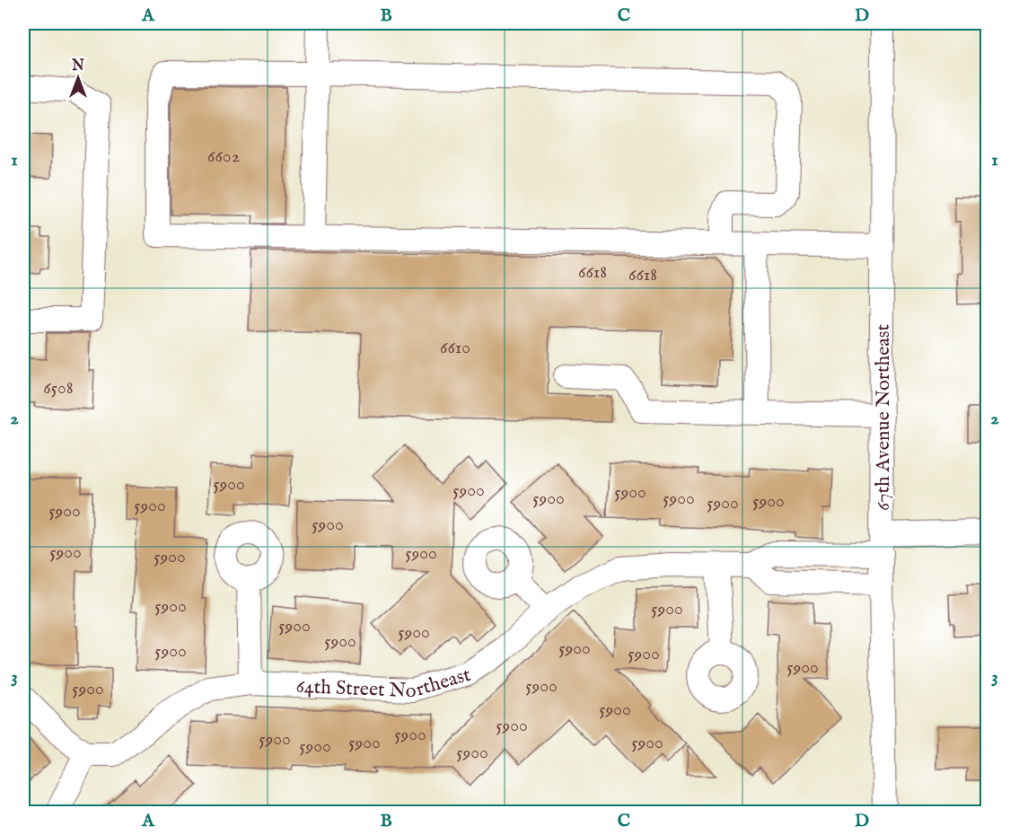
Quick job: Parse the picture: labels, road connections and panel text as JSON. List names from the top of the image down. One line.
{"streets":{"street":["67th Avenue Northeast","64th Street Northeast"]},"house_numbers":["6602","6618","6618","6610","6508","5900","5900","5900","5900","5900","5900","5900","5900","5900","5900","5900","5900","5900","5900","5900","5900","5900","5900","5900","5900","5900","5900","5900","5900","5900","5900","5900","5900","5900","5900","5900","5900"],"north":"top","grid":{"columns":["A","B","C","D"],"rows":["1","2","3"]}}
